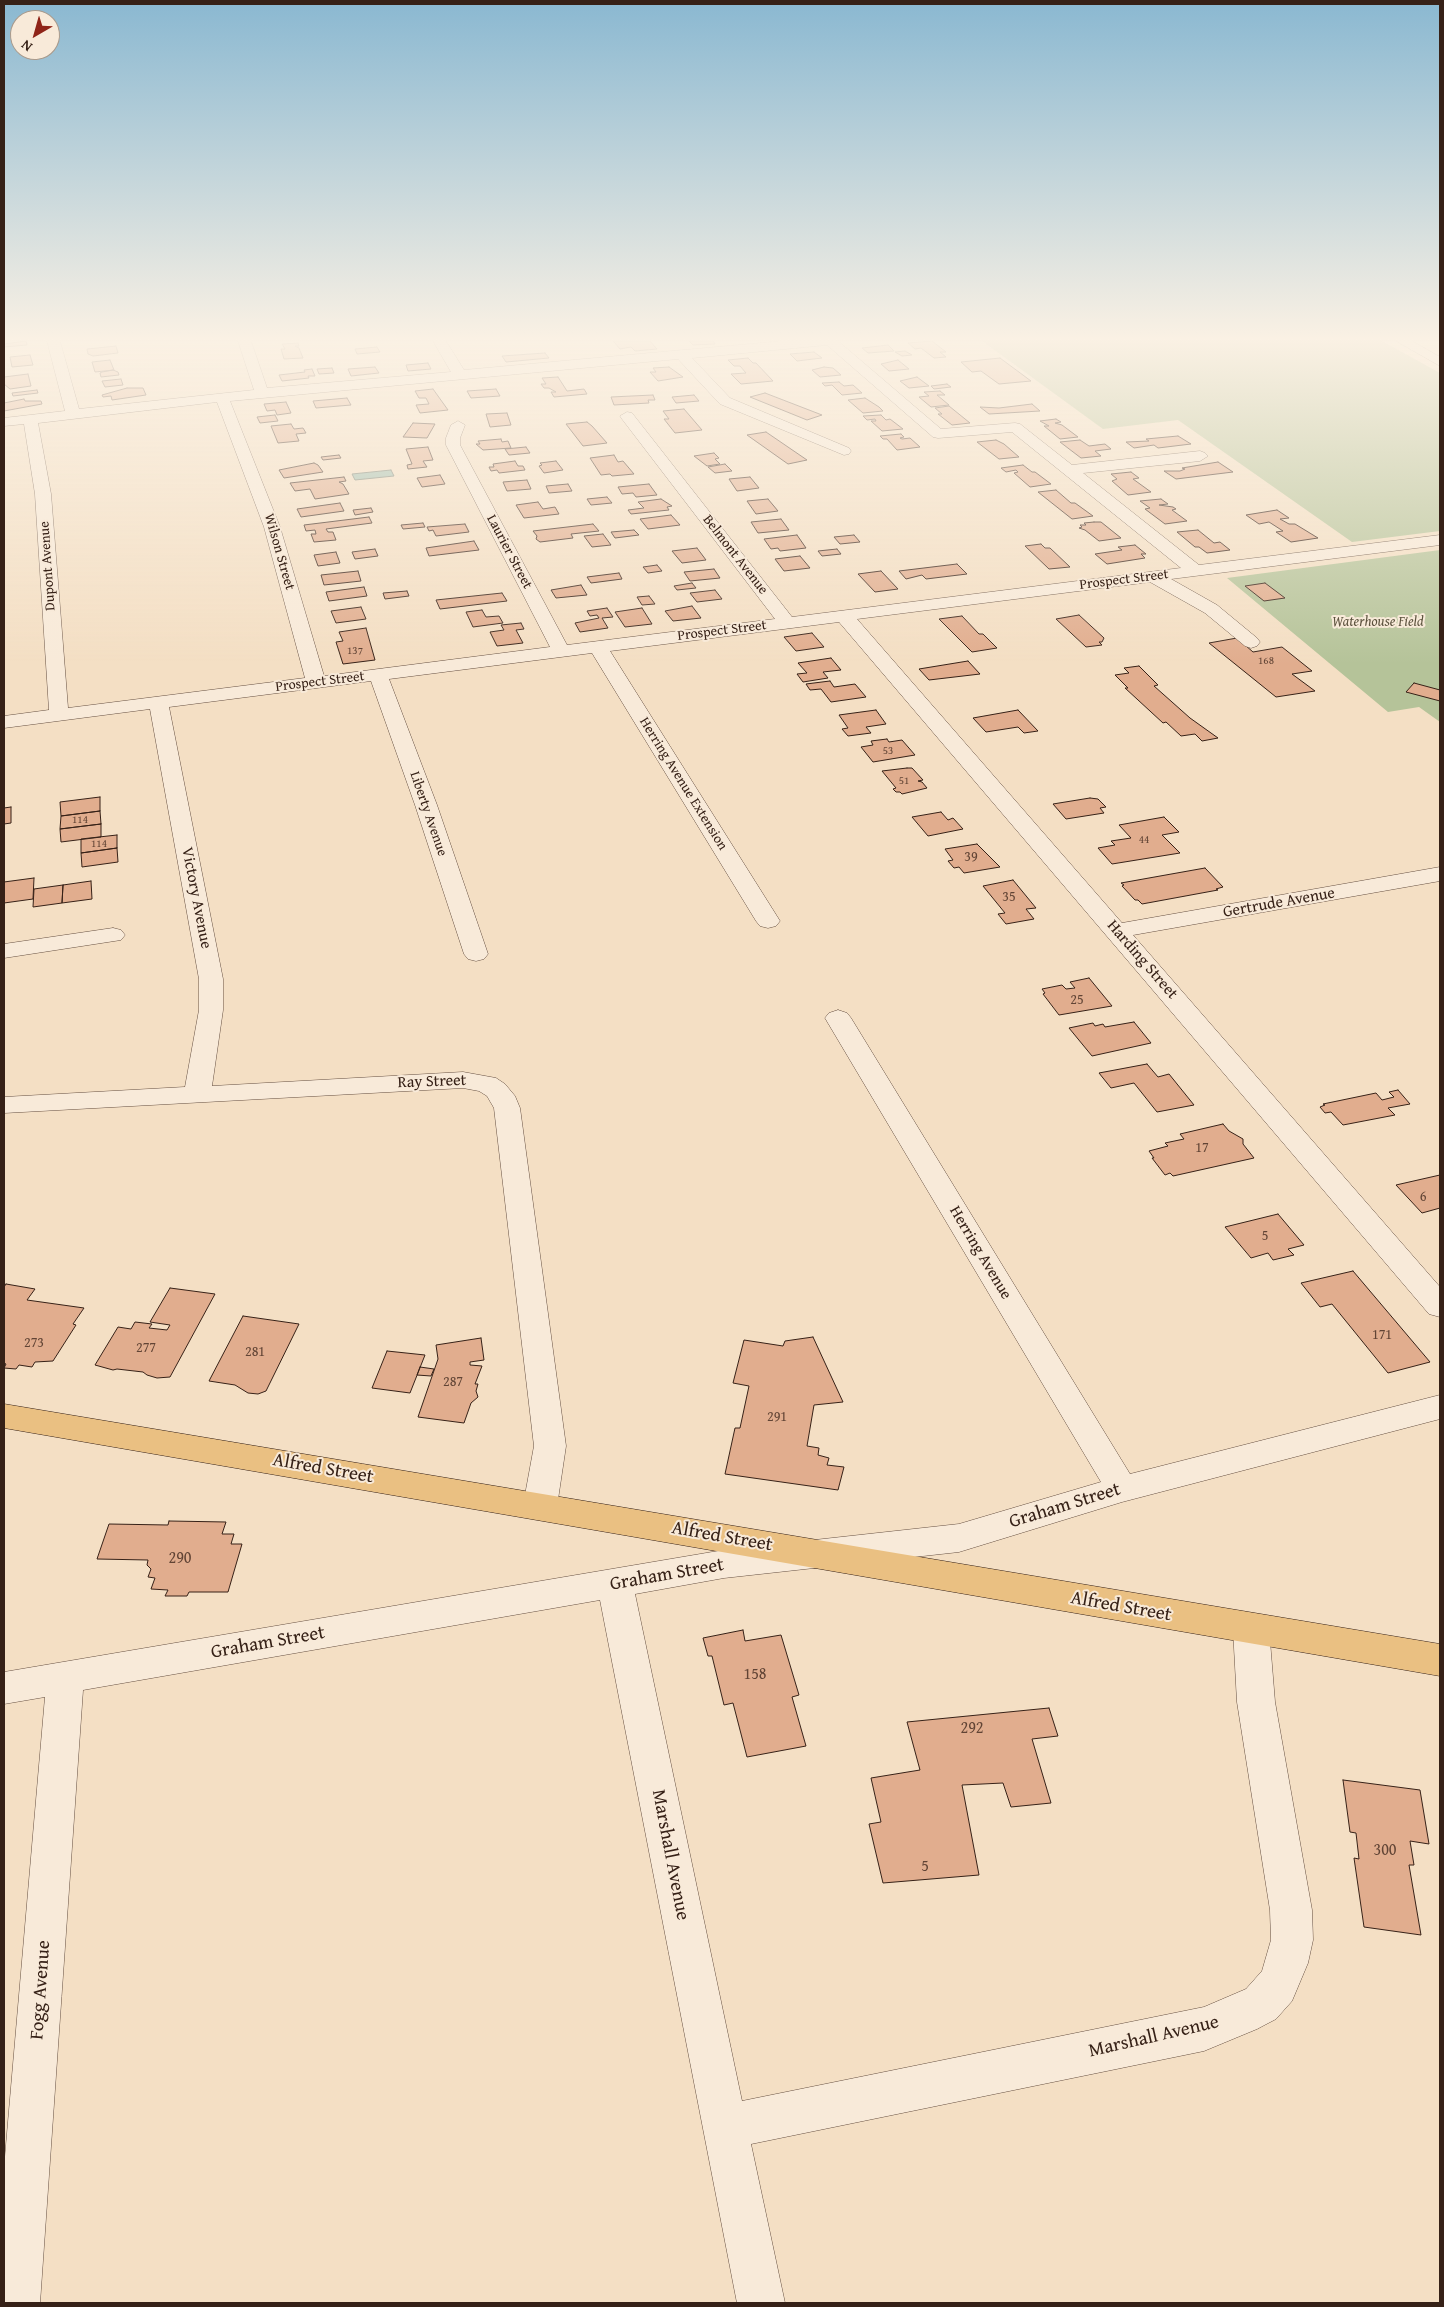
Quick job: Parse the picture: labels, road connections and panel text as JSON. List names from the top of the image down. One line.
{"streets":{"main road":["Alfred Street"],"street":["Wilson Street","Laurier Street","Belmont Avenue","Dupont Avenue","Prospect Street","Herring Avenue Extension","Liberty Avenue","Victory Avenue","Gertrude Avenue","Harding Street","Ray Street","Herring Avenue","Graham Street","Marshall Avenue","Fogg Avenue"]},"crossings":[["Wilson Street","Prospect Street"],["Laurier Street","Prospect Street"],["Belmont Avenue","Prospect Street"],["Dupont Avenue","Prospect Street"],["Prospect Street","Herring Avenue Extension"],["Prospect Street","Liberty Avenue"],["Prospect Street","Victory Avenue"],["Prospect Street","Harding Street"],["Victory Avenue","Ray Street"],["Gertrude Avenue","Harding Street"],["Ray Street","Alfred Street"],["Herring Avenue","Graham Street"],["Alfred Street","Graham Street"],["Alfred Street","Marshall Avenue"],["Graham Street","Marshall Avenue"],["Graham Street","Fogg Avenue"]],"parks":["Waterhouse Field"],"house_numbers":["137","168","53","51","114","44","114","39","35","25","17","6","5","171","273","277","281","287","291","290","158","292","300","5"],"north":"bottom left"}
